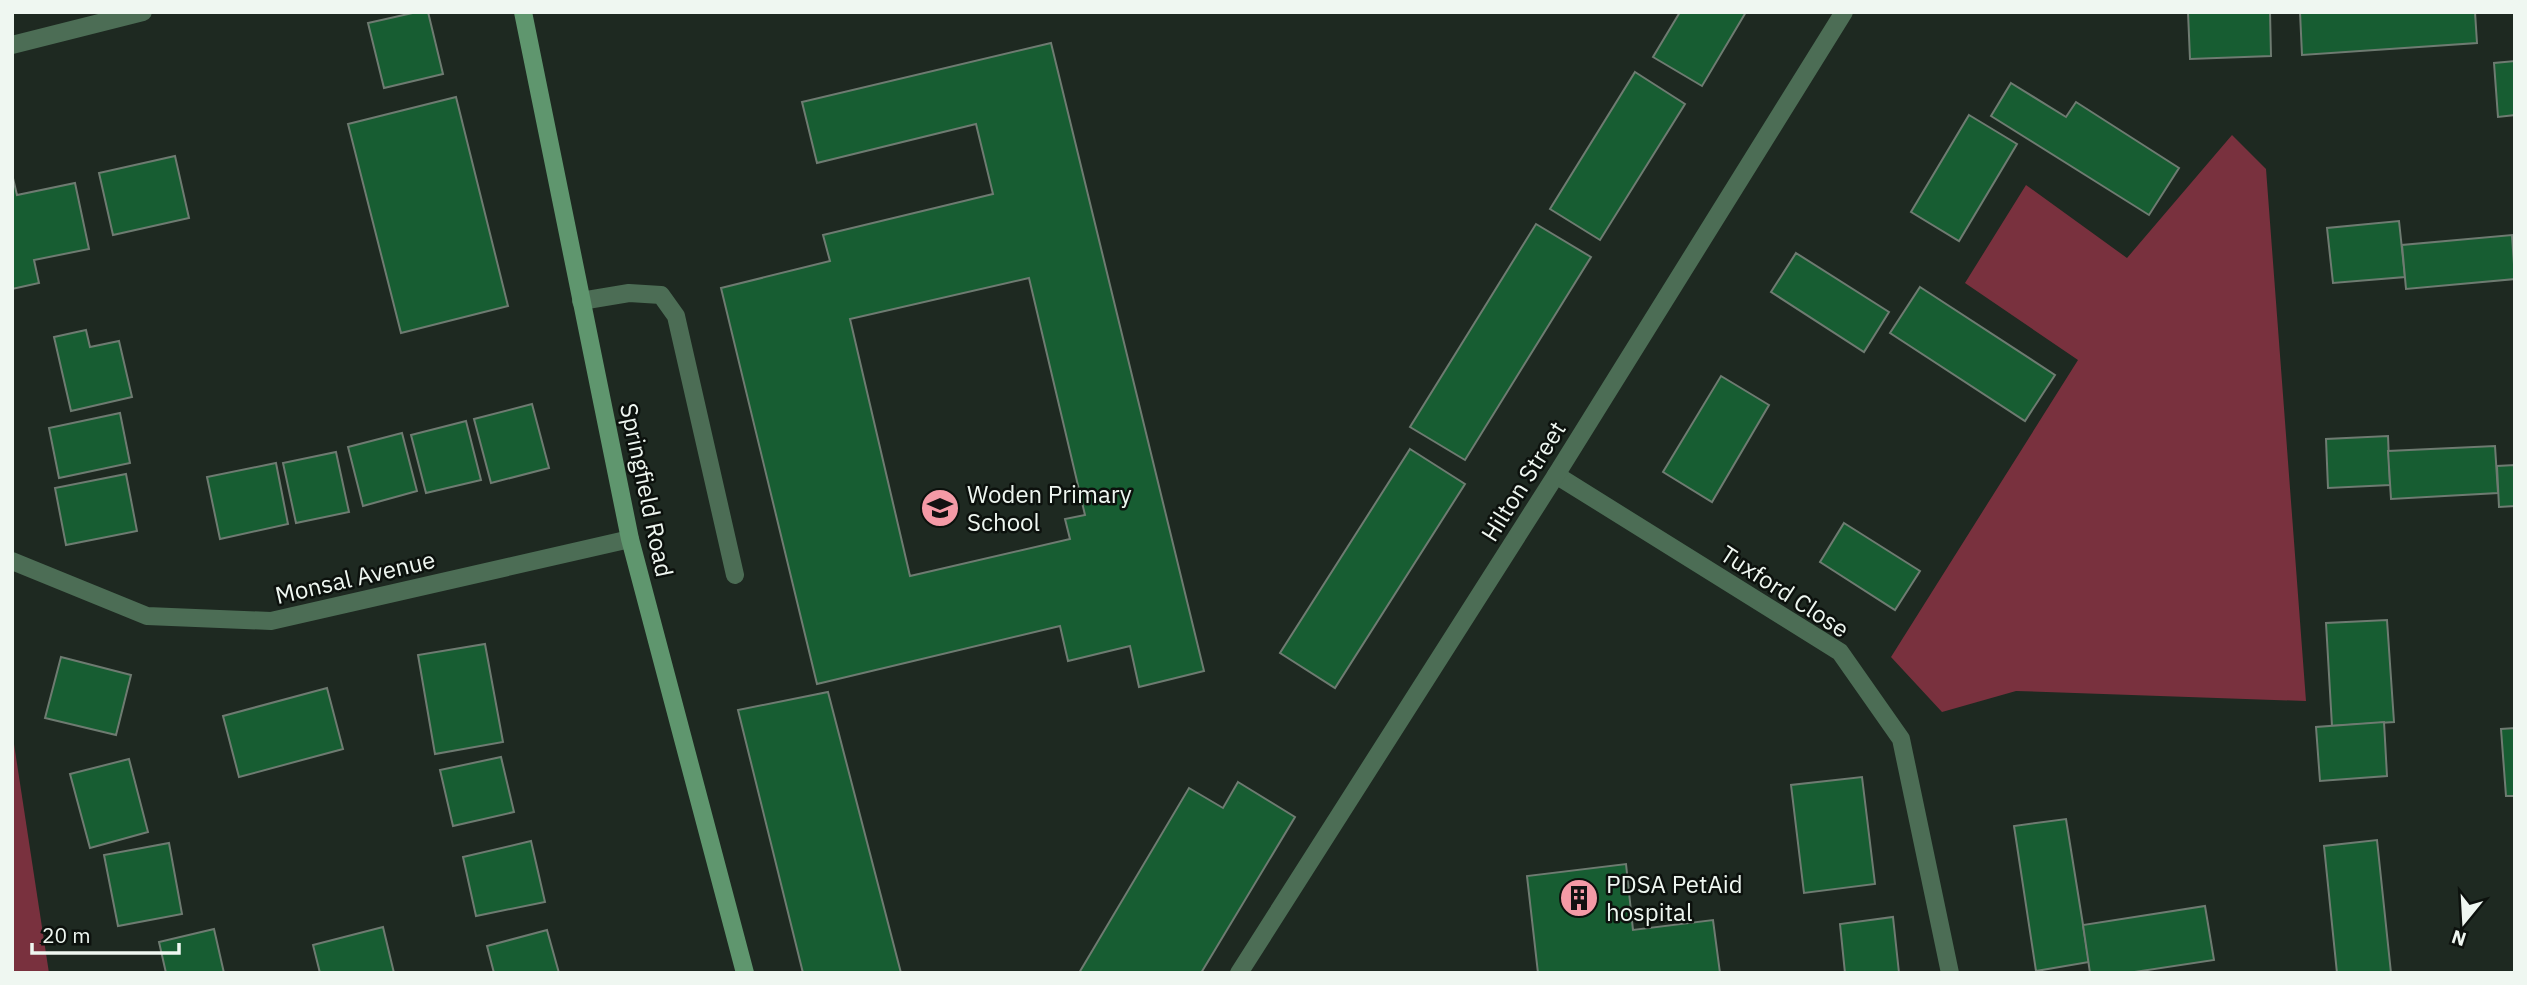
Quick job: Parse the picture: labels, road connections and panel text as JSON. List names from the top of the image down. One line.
{"streets":{"street":["Hilton Street","Springfield Road","Monsal Avenue","Tuxford Close"]},"crossings":[["Hilton Street","Tuxford Close"],["Springfield Road","Monsal Avenue"]],"places":{"school or university":["Woden Primary School"],"building":["PDSA PetAid hospital"]},"scale_bar":"20 m","north":"bottom"}
